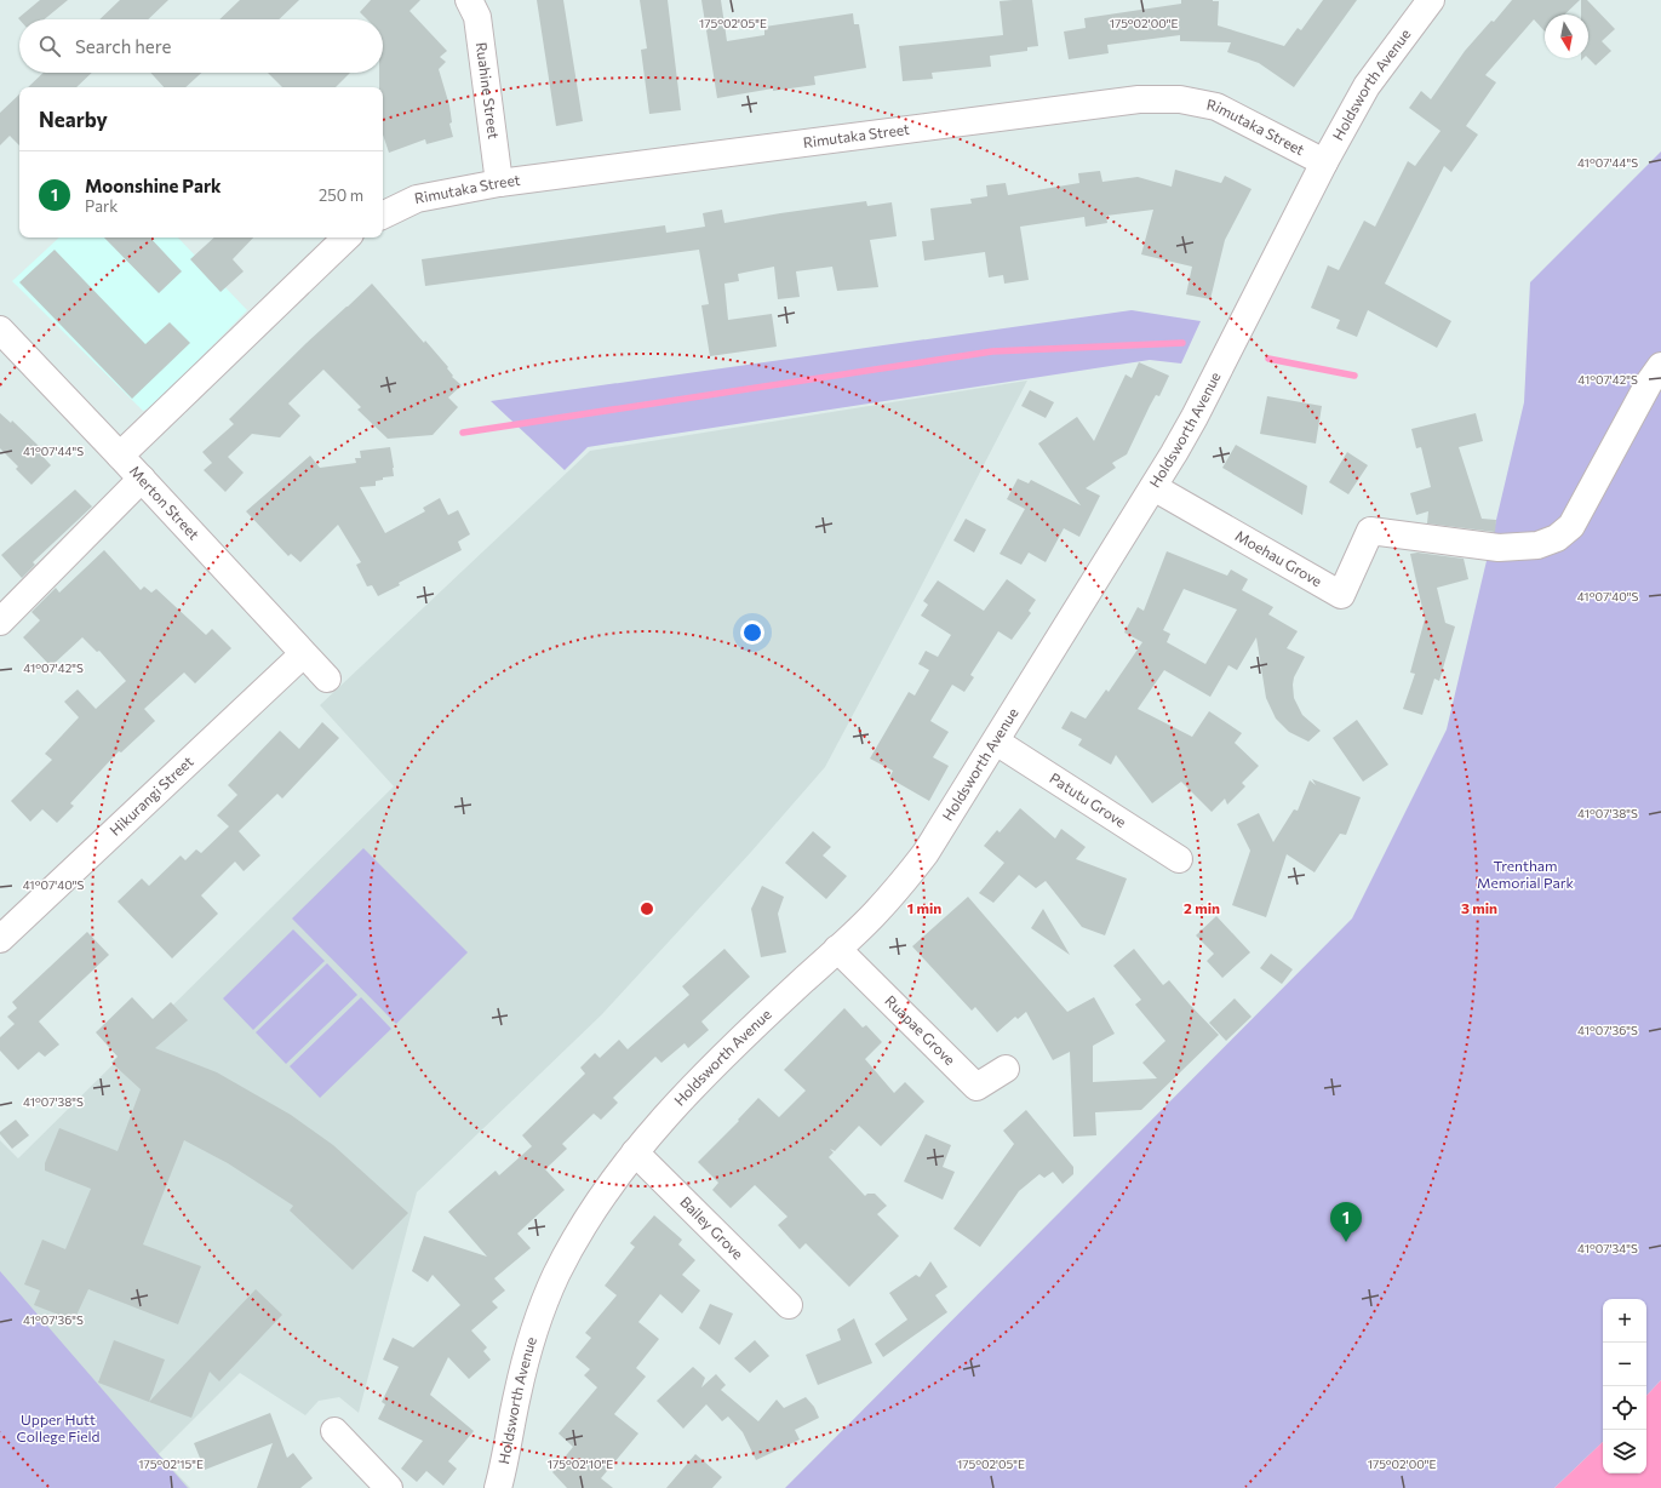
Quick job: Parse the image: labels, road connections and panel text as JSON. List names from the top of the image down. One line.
{"streets":{"street":["Holdsworth Avenue","Ruahine Street","Rimutaka Street","Merton Street","Moehau Grove","Hikurangi Street","Patutu Grove","Ruapae Grove","Bailey Grove"]},"crossings":[["Holdsworth Avenue","Rimutaka Street"],["Holdsworth Avenue","Moehau Grove"],["Holdsworth Avenue","Patutu Grove"],["Holdsworth Avenue","Ruapae Grove"],["Holdsworth Avenue","Bailey Grove"],["Ruahine Street","Rimutaka Street"],["Merton Street","Hikurangi Street"]],"parks":["Trentham Memorial Park","Upper Hutt College Field"],"north":"bottom","page":{"search":"Search here","heading":"Nearby","list":[{"mark":"1","name":"Moonshine Park","note":"Park","value":"250 m"}],"pins":"1","map_buttons":["+","−"]},"coordinates":["175°02'05\"E","175°02'00\"E","41°07'44\"S","41°07'42\"S","41°07'40\"S","41°07'38\"S","41°07'36\"S","41°07'34\"S","175°02'15\"E","175°02'10\"E"],"rings":["1 min","2 min","3 min"]}
